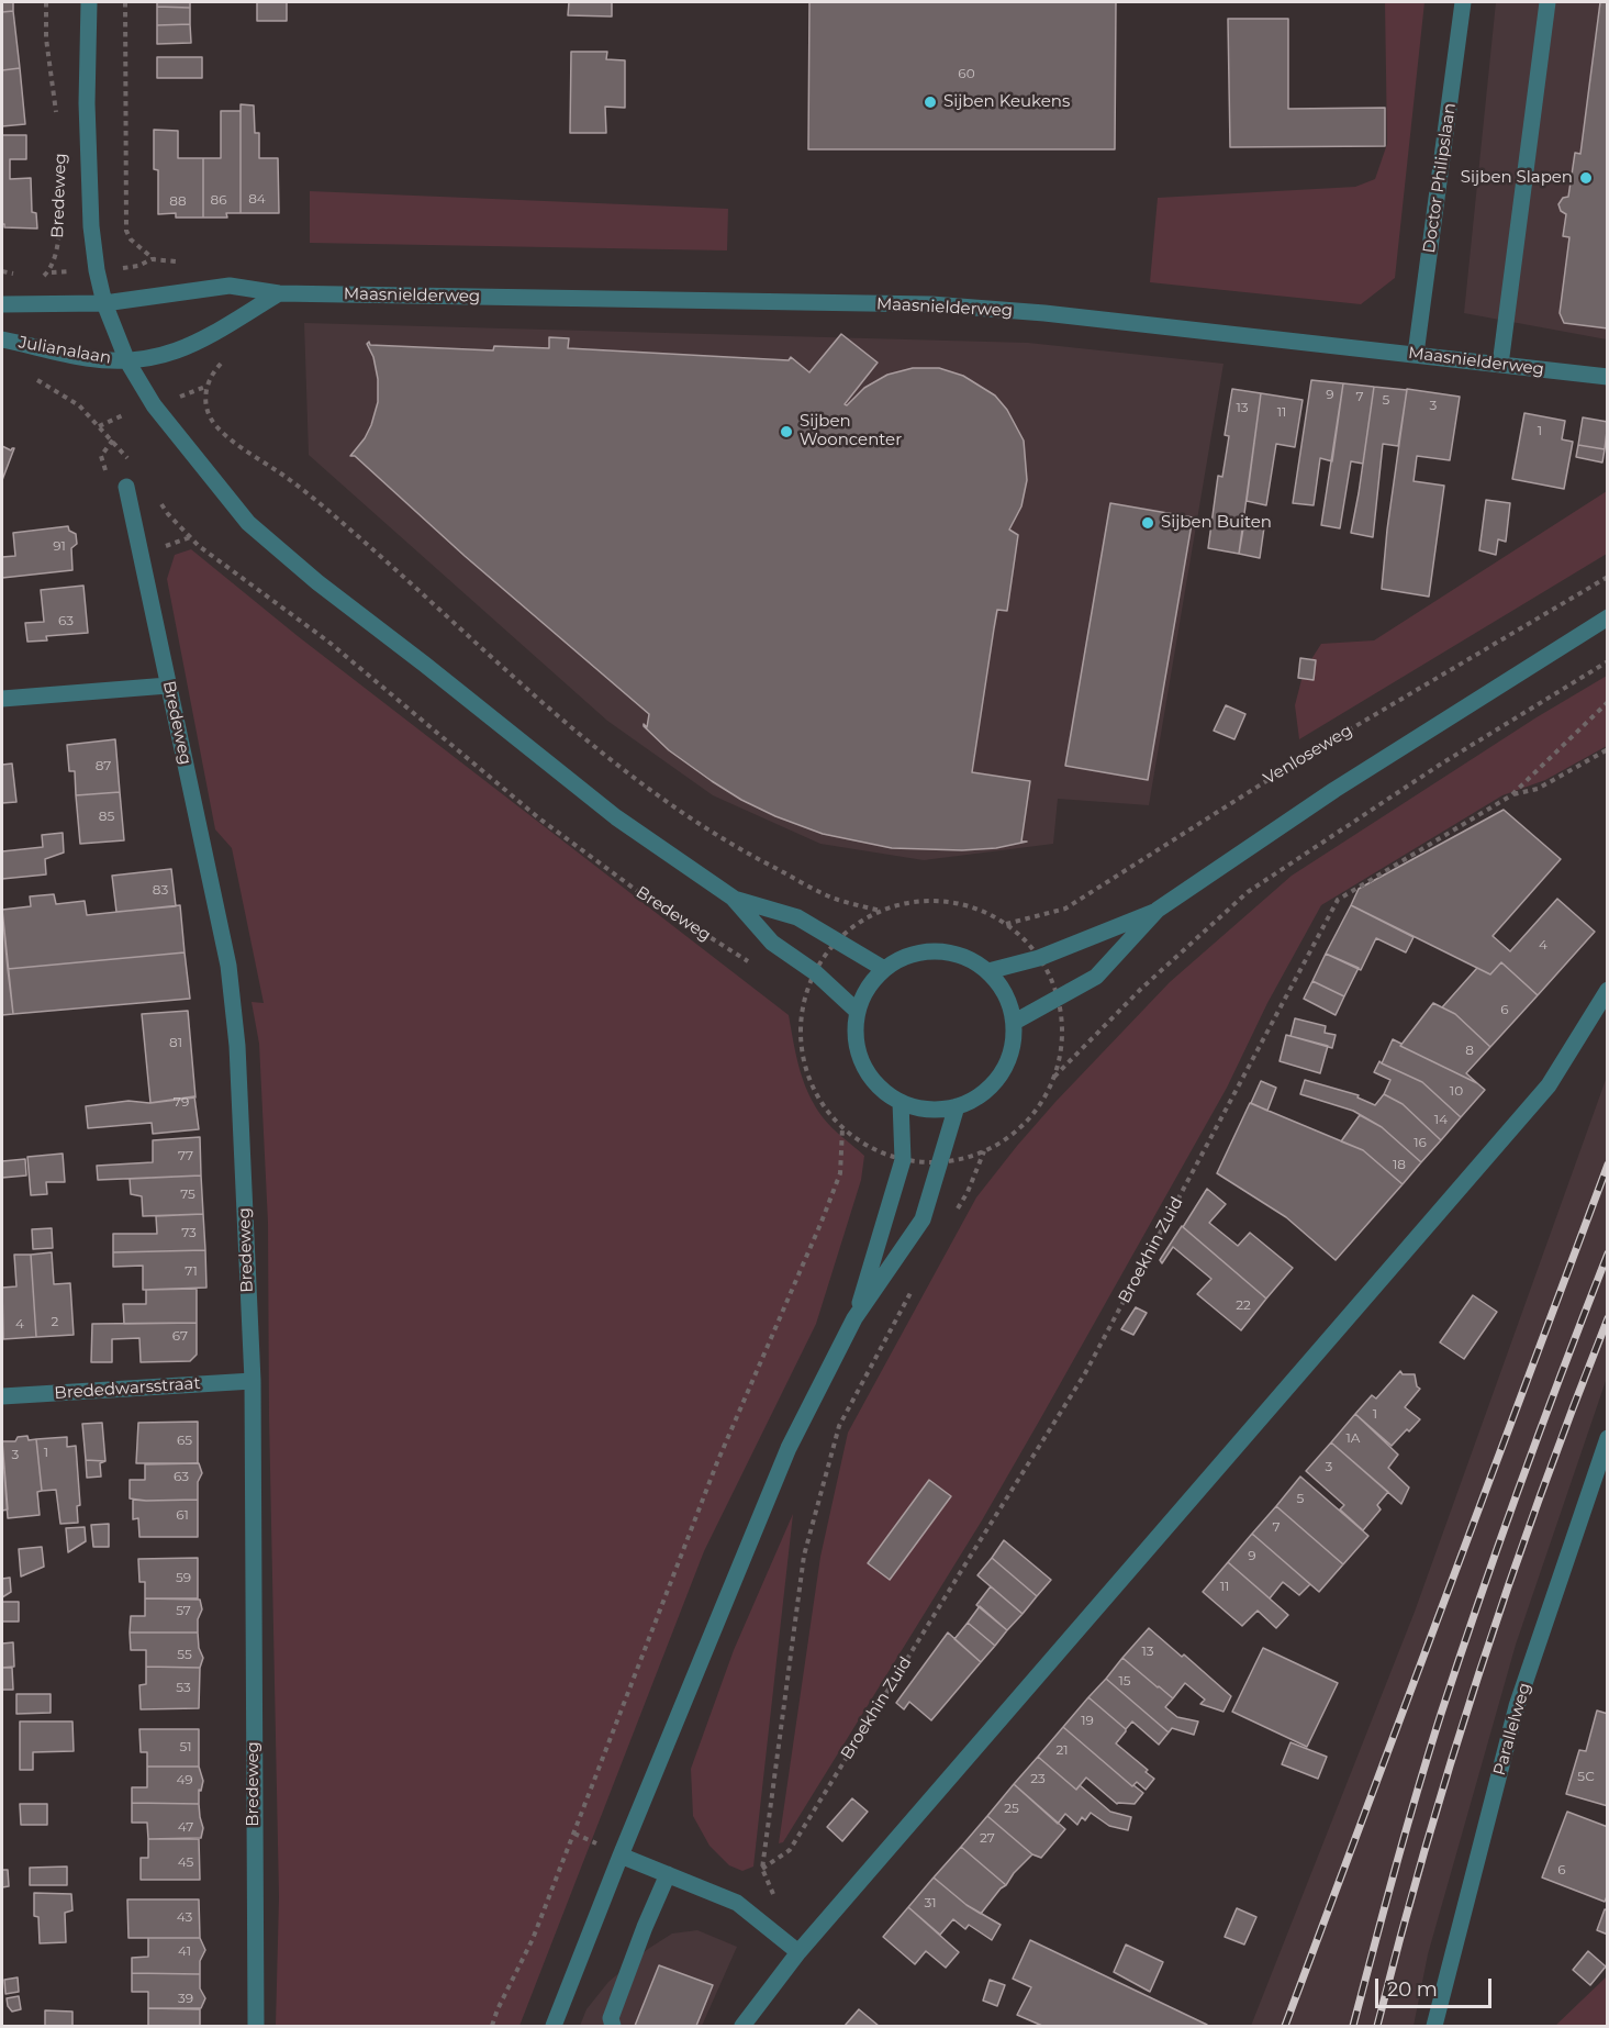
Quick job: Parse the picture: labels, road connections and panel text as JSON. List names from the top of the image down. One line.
{"streets":{"street":["Doctor Philipslaan","Bredeweg","Maasnielderweg","Julianalaan","Brededwarsstraat","Parallelweg"],"path":["Venloseweg","Broekhin Zuid"]},"crossings":[["Doctor Philipslaan","Maasnielderweg"],["Bredeweg","Maasnielderweg"],["Bredeweg","Julianalaan"],["Bredeweg","Brededwarsstraat"]],"places":["Sijben Keukens","Sijben Slapen","Sijben Wooncenter","Sijben Buiten"],"house_numbers":["60","84","86","88","9","7","5","3","13","11","1","91","63","87","85","83","4","6","81","8","10","79","14","16","77","18","75","73","71","22","2","4","67","1","1A","65","1","3","3","63","5","61","7","9","59","11","57","13","55","15","53","19","51","21","5C","23","49","25","47","27","45","6","31","43","41","39"],"scale_bar":"20 m"}
